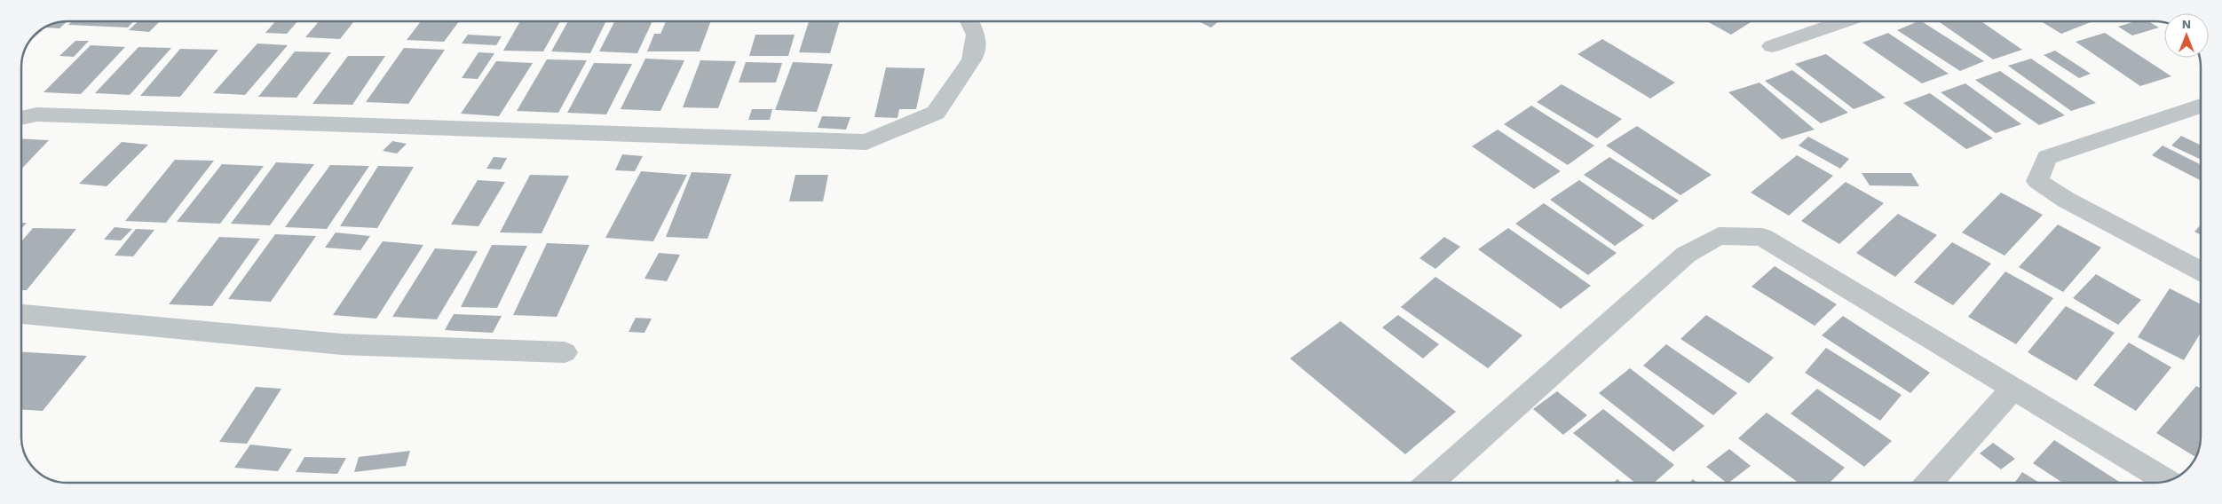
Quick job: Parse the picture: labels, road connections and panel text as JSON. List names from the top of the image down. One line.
{"north":"top"}
